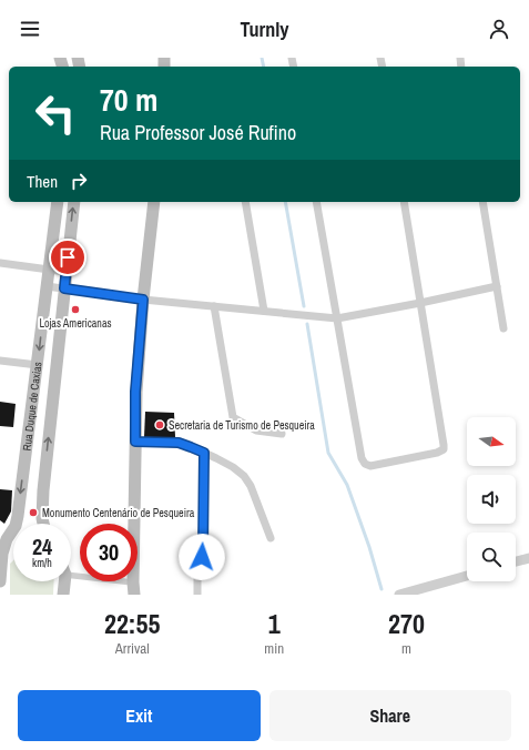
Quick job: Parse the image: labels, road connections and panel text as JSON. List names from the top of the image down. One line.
{"streets":{"main road":["Rua Duque de Caxias"]},"places":["Lojas Americanas","Secretaria de Turismo de Pesqueira","Monumento Centenário de Pesqueira"],"north":"right","page":{"header":"Turnly","turn":["70 m","Rua Professor José Rufino"],"then":"Then","speed":"24 km/h","limit":"30","eta":["22:55","Arrival","1","min","270","m"],"buttons":["Exit","Share"]}}
